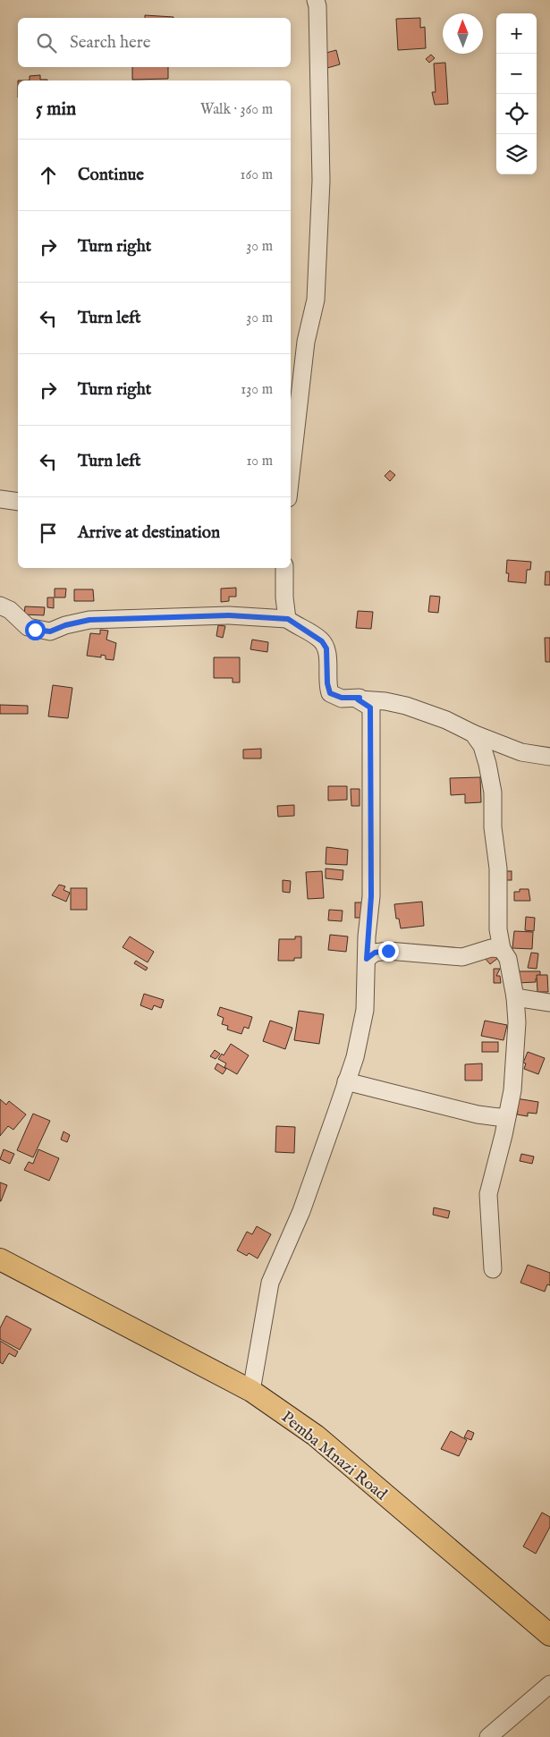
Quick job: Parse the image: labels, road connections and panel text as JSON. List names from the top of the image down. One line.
{"streets":{"main road":["Pemba Mnazi Road"]},"north":"top","page":{"map_buttons":["+","−"],"search":"Search here","heading":["5 min","Walk · 360 m"],"list":[["Continue","160 m"],["Turn right","30 m"],["Turn left","30 m"],["Turn right","130 m"],["Turn left","10 m"],"Arrive at destination"]}}
